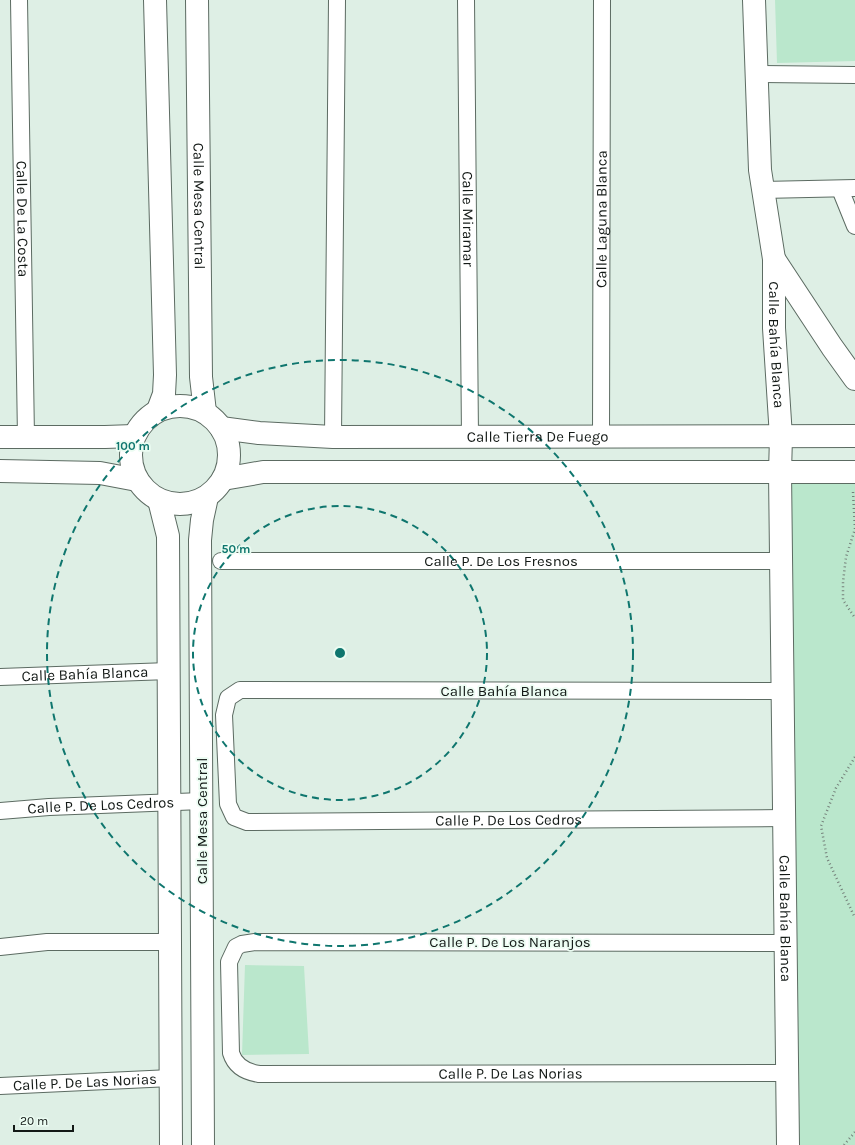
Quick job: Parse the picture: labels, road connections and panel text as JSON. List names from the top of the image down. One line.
{"streets":{"street":["Calle Mesa Central","Calle De La Costa","Calle Miramar","Calle Laguna Blanca","Calle Bahía Blanca","Calle Tierra De Fuego","Calle P. De Los Fresnos","Calle P. De Los Cedros","Calle P. De Los Naranjos","Calle P. De Las Norias"]},"crossings":[["Calle Mesa Central","Calle Tierra De Fuego"],["Calle Mesa Central","Calle P. De Los Cedros"],["Calle Miramar","Calle Tierra De Fuego"],["Calle Laguna Blanca","Calle Tierra De Fuego"],["Calle Bahía Blanca","Calle Tierra De Fuego"],["Calle Bahía Blanca","Calle P. De Los Fresnos"],["Calle Bahía Blanca","Calle P. De Los Cedros"],["Calle Bahía Blanca","Calle P. De Los Naranjos"],["Calle Bahía Blanca","Calle P. De Las Norias"],["Calle P. De Los Naranjos","Calle P. De Las Norias"]],"scale_bar":"20 m","rings":["100 m","50 m"]}
